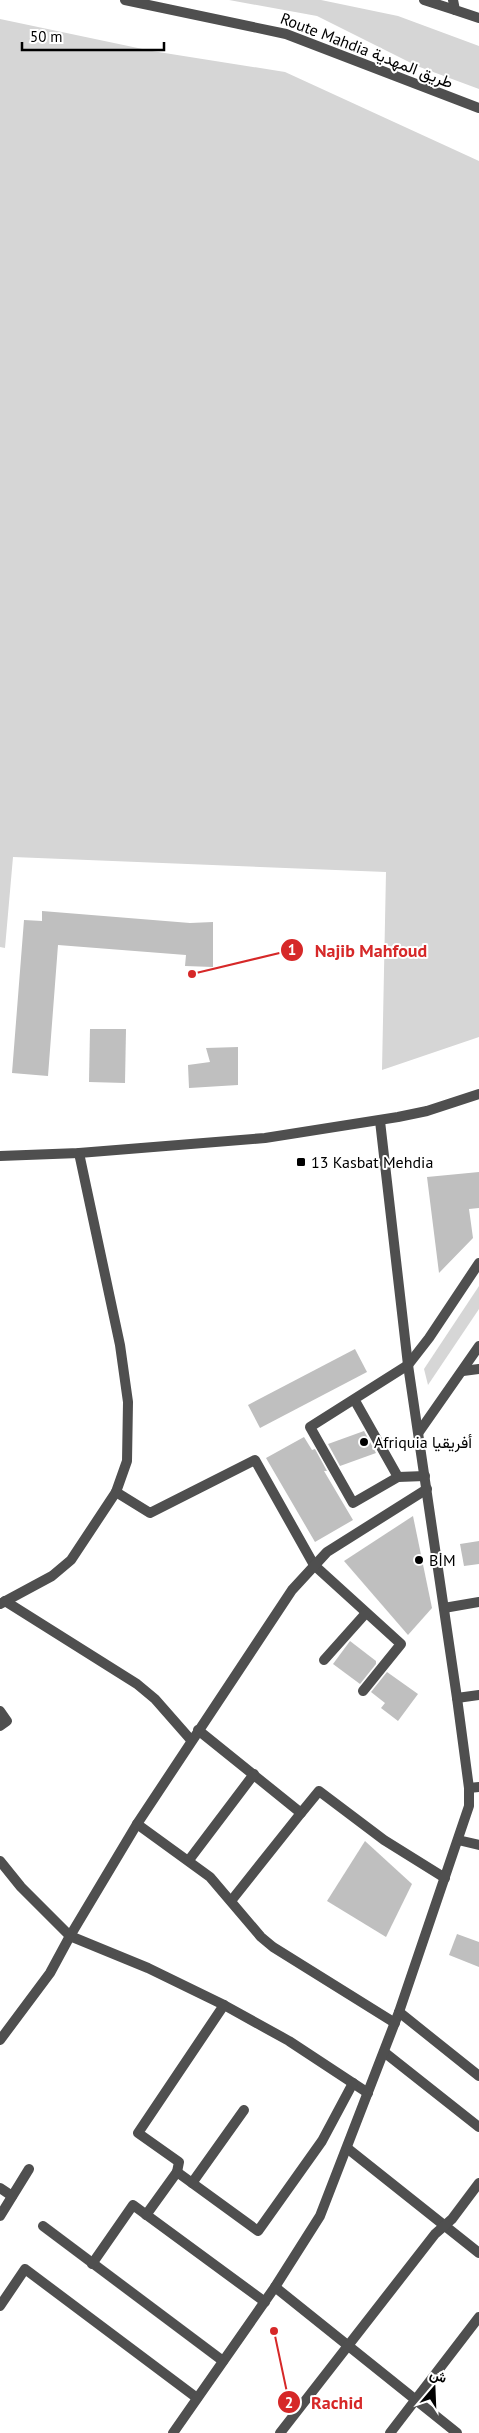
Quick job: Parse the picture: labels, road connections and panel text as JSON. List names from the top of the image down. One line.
{"streets":{"street":["Route Mahdia طريق المهدية"]},"places":{"other":["Najib Mahfoud","Afriquia أفريقيا","BİM","Rachid"],"transit":["13 Kasbat Mehdia"]},"scale_bar":"50 m","north":"top"}
